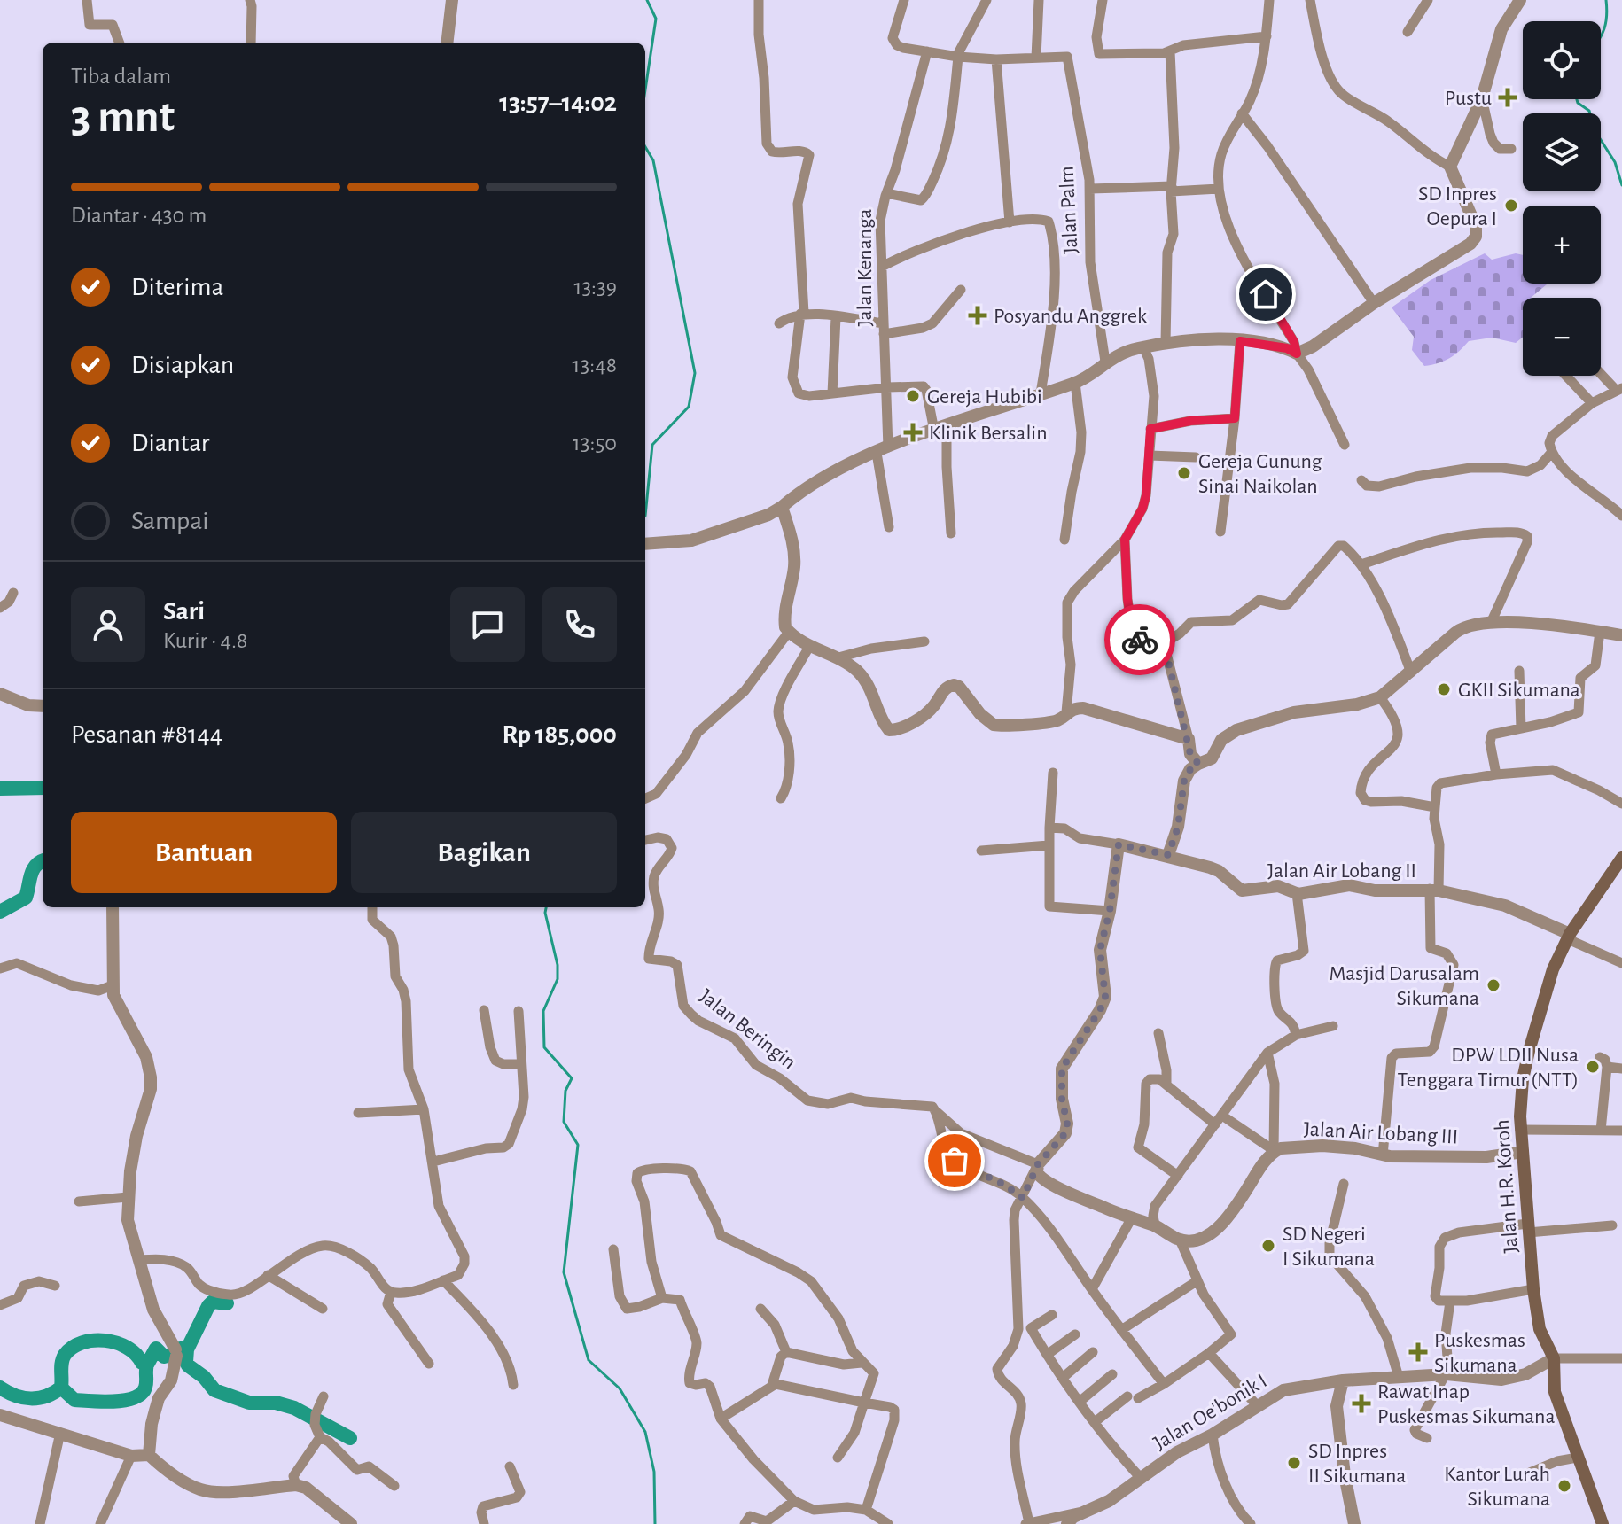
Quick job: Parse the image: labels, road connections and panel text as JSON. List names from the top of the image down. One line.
{"streets":{"main road":["Jalan H.R. Koroh"],"street":["Jalan Palm","Jalan Kenanga","Jalan Air Lobang II","Jalan Beringin","Jalan Air Lobang III","Jalan Oe'bonik I"]},"crossings":[["Jalan Air Lobang II","Jalan H.R. Koroh"],["Jalan Air Lobang III","Jalan H.R. Koroh"],["Jalan H.R. Koroh","Jalan Oe'bonik I"]],"places":{"health":["Pustu","Posyandu Anggrek","Klinik Bersalin","Puskesmas Sikumana","Rawat Inap Puskesmas Sikumana"],"other":["SD Inpres Oepura I","Gereja Hubibi","Gereja Gunung Sinai Naikolan","GKII Sikumana","Masjid Darusalam Sikumana","DPW LDII Nusa Tenggara Timur (NTT)","SD Negeri I Sikumana","SD Inpres II Sikumana","Kantor Lurah Sikumana"]},"page":{"map_buttons":["+","−"],"heading":["3 mnt","Tiba dalam","13:57–14:02"],"panel":["Sari","Kurir · 4.8","Pesanan #8144","Rp 185,000"],"bar":"Diantar · 430 m","list":[["Diterima","13:39"],["Disiapkan","13:48"],["Diantar","13:50"],"Sampai"],"buttons":["Bantuan","Bagikan"]}}
